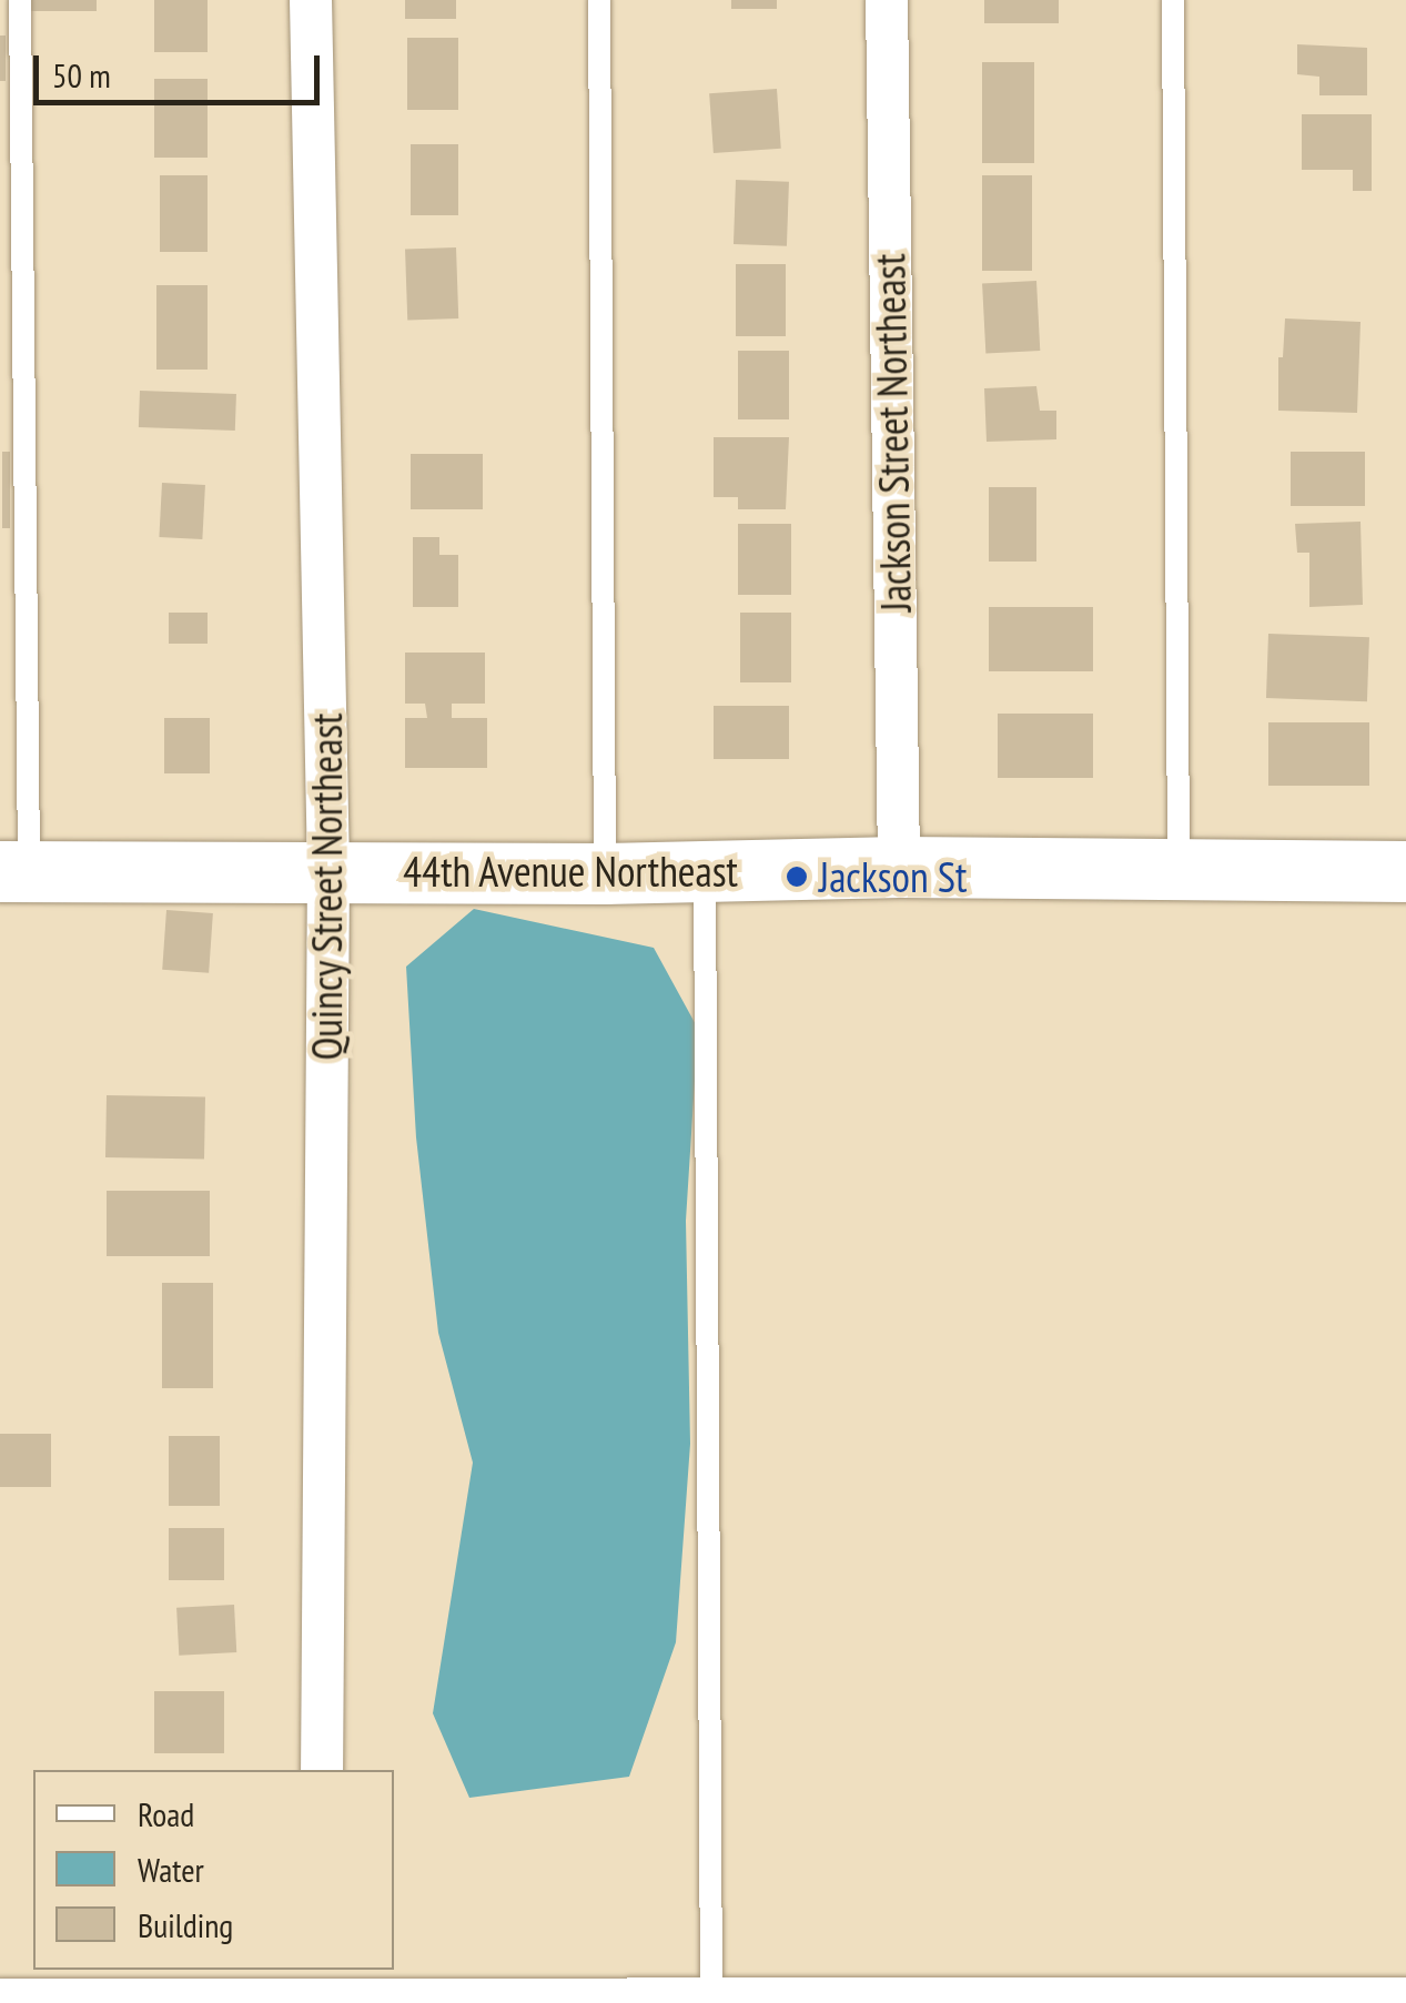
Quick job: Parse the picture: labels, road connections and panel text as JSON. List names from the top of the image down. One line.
{"streets":{"street":["Jackson Street Northeast","44th Avenue Northeast","Quincy Street Northeast"]},"crossings":[["Jackson Street Northeast","44th Avenue Northeast"],["44th Avenue Northeast","Quincy Street Northeast"]],"places":["Jackson St"],"legend":["Road","Water","Building"],"scale_bar":"50 m"}
